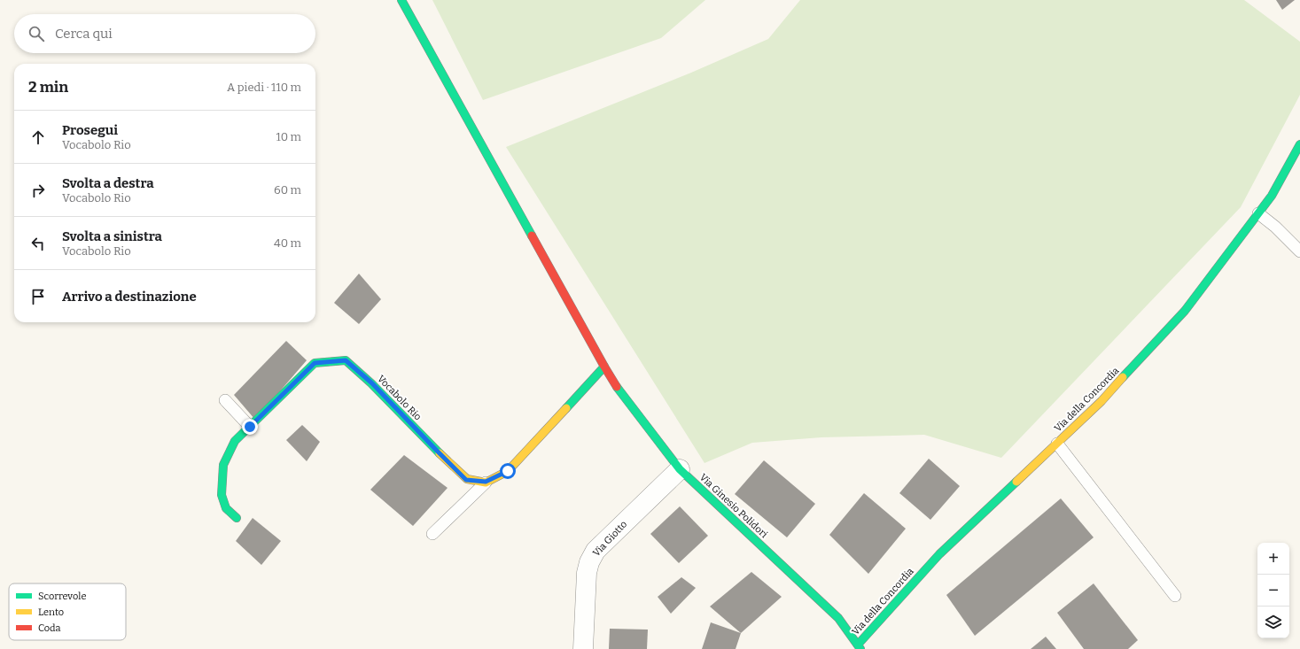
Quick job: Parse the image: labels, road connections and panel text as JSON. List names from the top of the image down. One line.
{"streets":{"street":["Vocabolo Rio","Via della Concordia","Via Ginesio Polidori","Via Giotto"]},"crossings":[["Via della Concordia","Via Ginesio Polidori"],["Via Ginesio Polidori","Via Giotto"]],"legend":["Scorrevole","Lento","Coda"],"page":{"search":"Cerca qui","heading":["2 min","A piedi · 110 m"],"list":[["Prosegui","Vocabolo Rio","10 m"],["Svolta a destra","Vocabolo Rio","60 m"],["Svolta a sinistra","Vocabolo Rio","40 m"],"Arrivo a destinazione"],"map_buttons":["+","−"]}}
